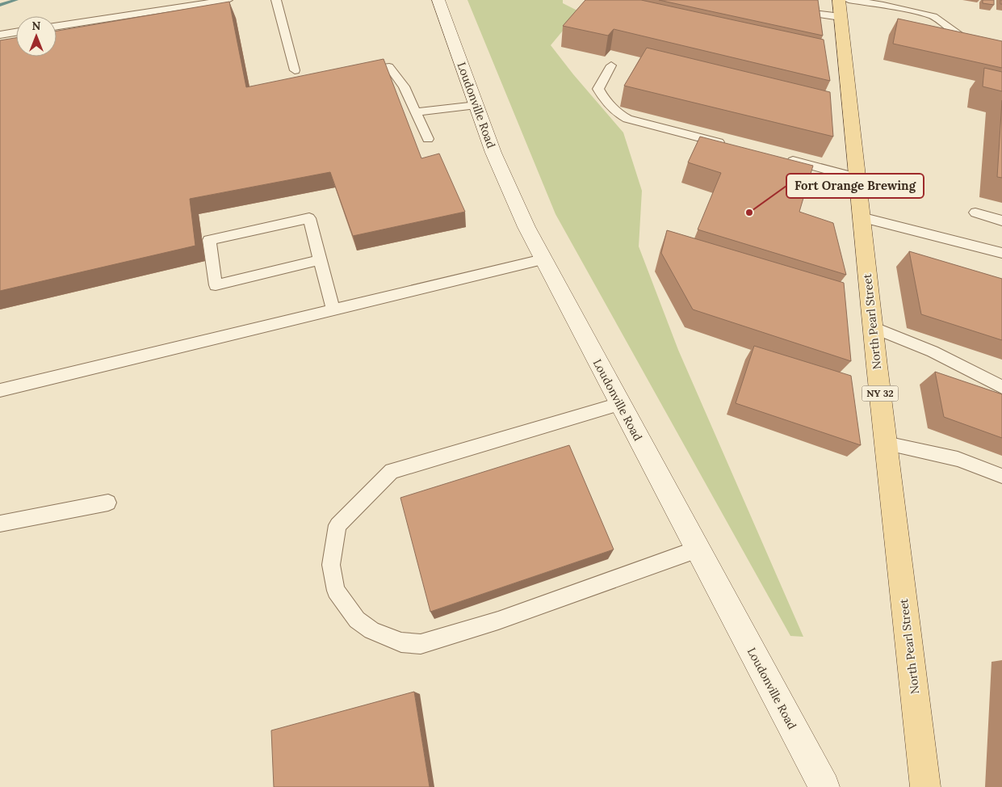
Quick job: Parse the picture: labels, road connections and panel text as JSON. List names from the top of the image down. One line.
{"streets":{"main road":["Loudonville Road","North Pearl Street","NY 32"]},"places":["Fort Orange Brewing"],"north":"top"}
